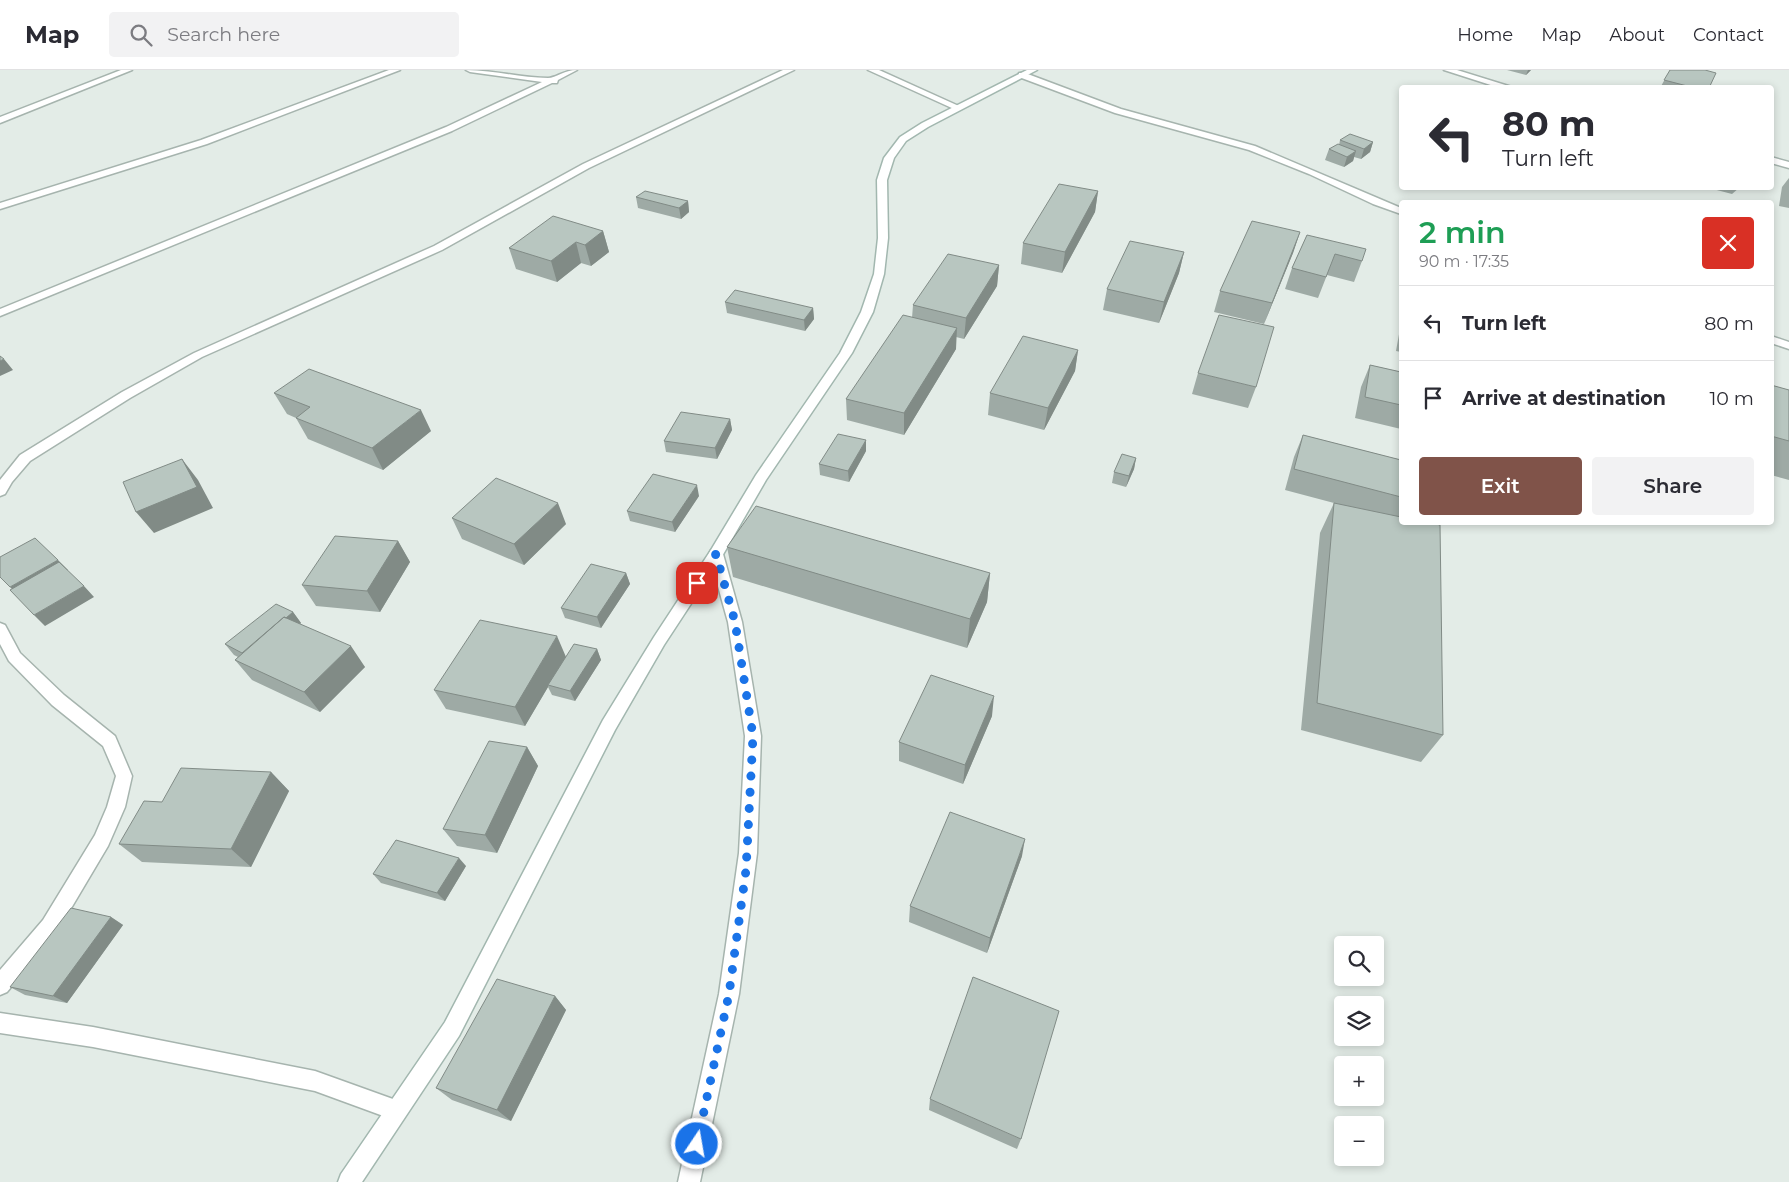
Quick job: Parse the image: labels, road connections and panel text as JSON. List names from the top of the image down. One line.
{"page":{"header":"Map","search":"Search here","nav":["Home","Map","About","Contact"],"turn":["80 m","Turn left"],"heading":["2 min","90 m · 17:35"],"list":[{"name":"Turn left","value":"80 m"},{"name":"Arrive at destination","value":"10 m"}],"buttons":["Exit","Share"],"map_buttons":["+","−"]}}
